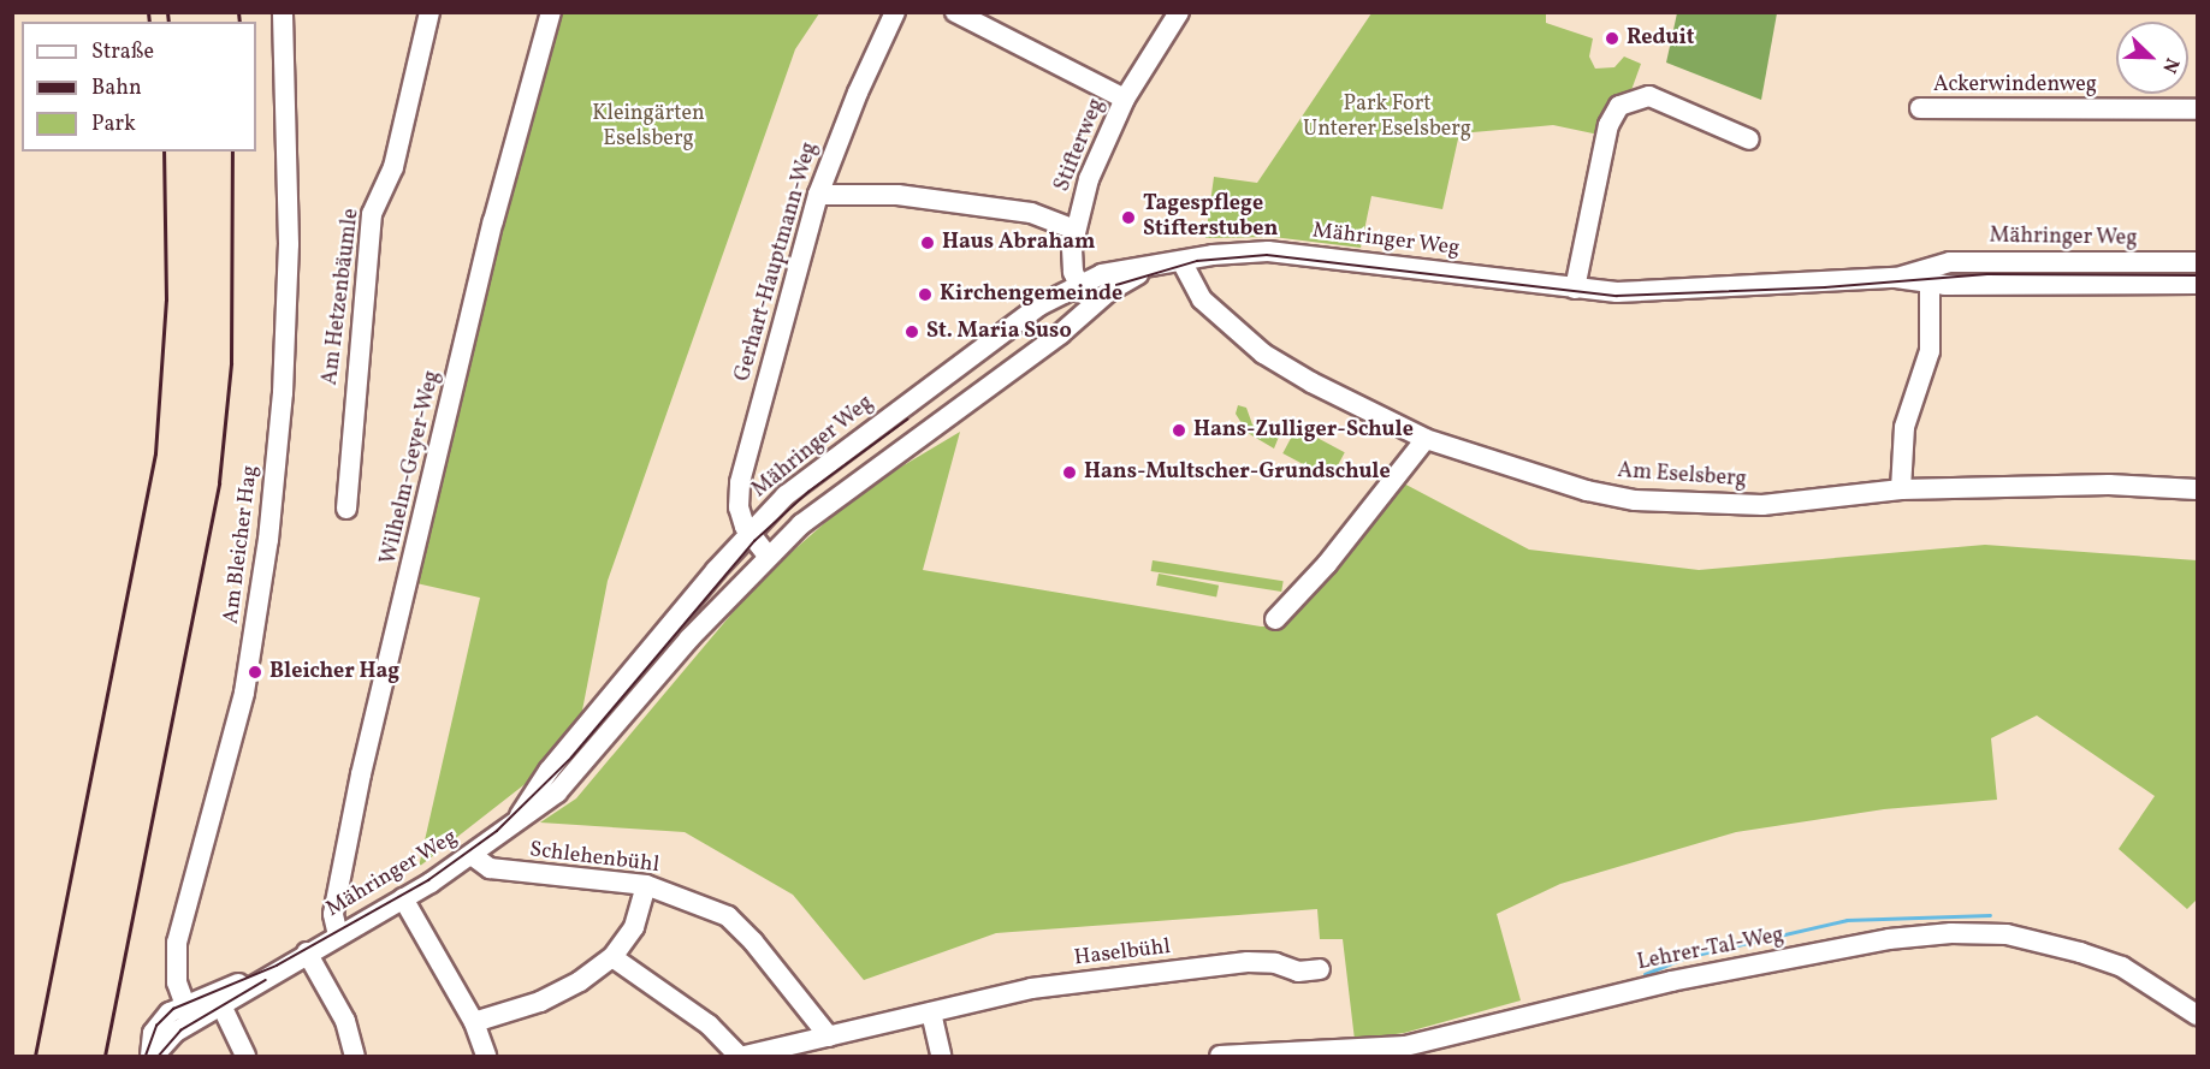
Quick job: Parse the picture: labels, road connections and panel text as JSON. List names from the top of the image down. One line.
{"streets":{"street":["Ackerwindenweg","Stifterweg","Mähringer Weg","Gerhart-Hauptmann-Weg","Am Hetzenbäumle","Wilhelm-Geyer-Weg","Am Eselsberg","Am Bleicher Hag","Schlehenbühl","Lehrer-Tal-Weg","Haselbühl"]},"crossings":[["Stifterweg","Mähringer Weg"],["Mähringer Weg","Gerhart-Hauptmann-Weg"],["Mähringer Weg","Wilhelm-Geyer-Weg"],["Mähringer Weg","Am Eselsberg"],["Mähringer Weg","Am Bleicher Hag"],["Mähringer Weg","Schlehenbühl"],["Schlehenbühl","Haselbühl"]],"parks":["Park Fort Unterer Eselsberg","Kleingärten Eselsberg"],"places":["Reduit","Tagespflege Stifterstuben","Haus Abraham","Kirchengemeinde","St. Maria Suso","Hans-Zulliger-Schule","Hans-Multscher-Grundschule","Bleicher Hag"],"legend":["Straße","Bahn","Park"],"north":"bottom right"}
